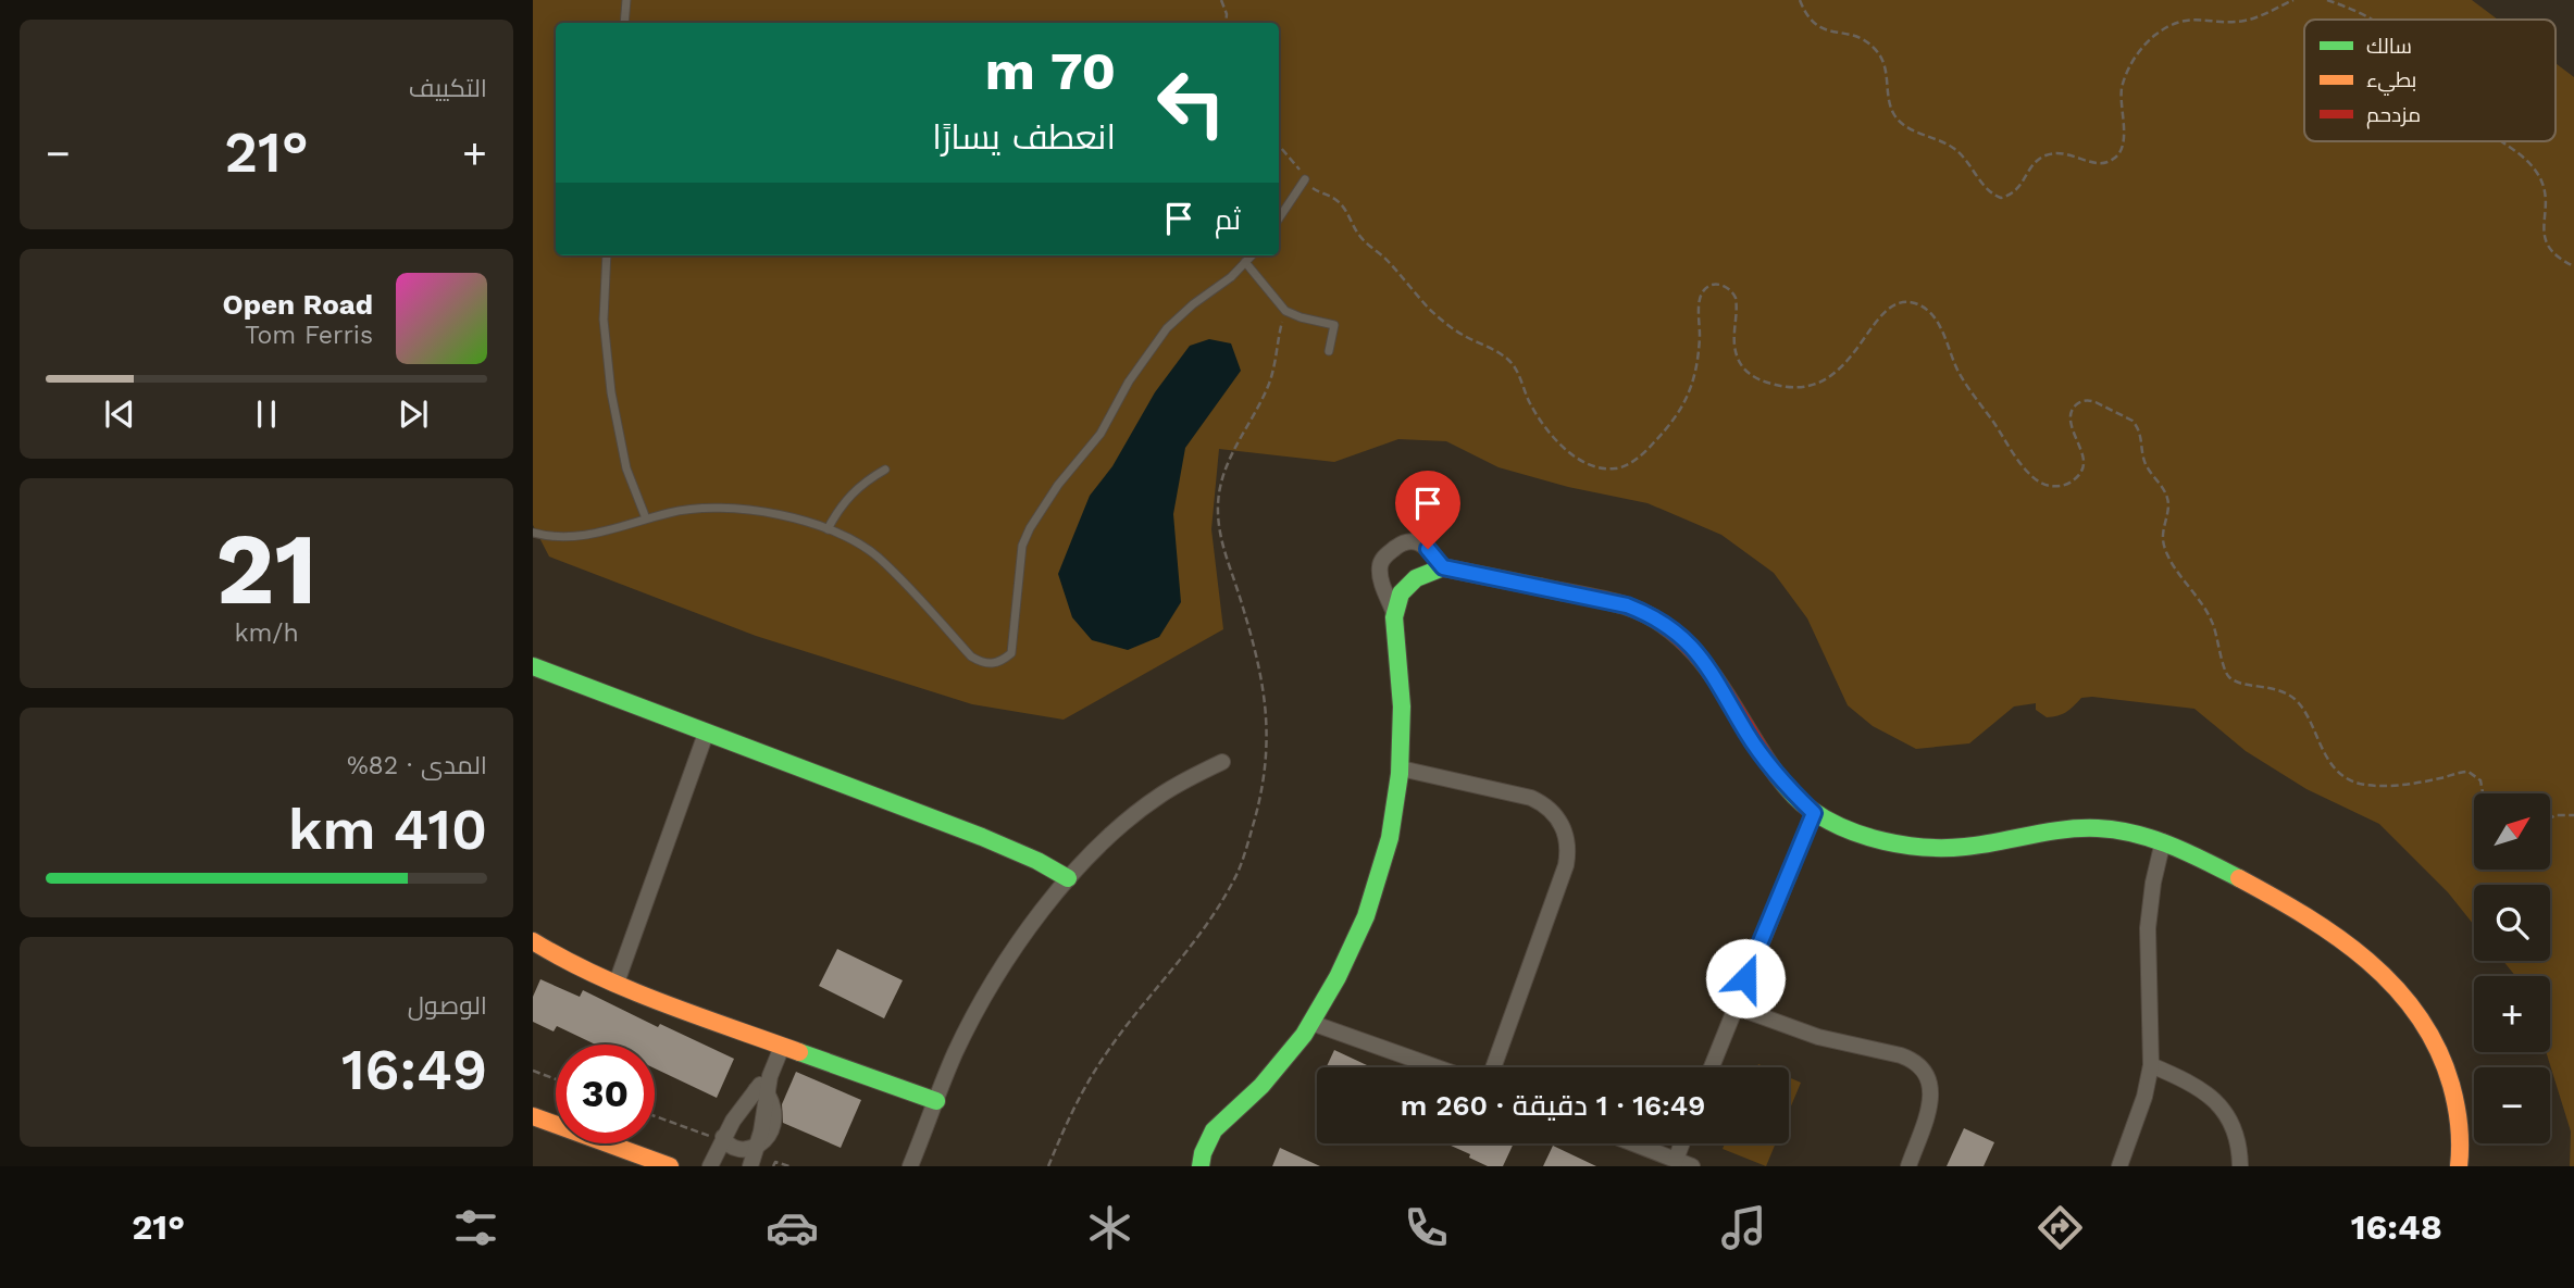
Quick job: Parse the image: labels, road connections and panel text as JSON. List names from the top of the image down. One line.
{"legend":["سالك","بطيء","مزدحم"],"north":"top right","page":{"tile":["التكييف",["21","km/h"],["المدى · 82%","410 km"],["الوصول","16:49"]],"turn":["70 m","انعطف يسارًا"],"heat":["−","21°","+"],"then":"ثم","song":["Open Road","Tom Ferris"],"map_buttons":["+","−"],"limit":"30","trip":"16:49 · 1 دقيقة · 260 m","tabs":["16:48","21°"]}}
